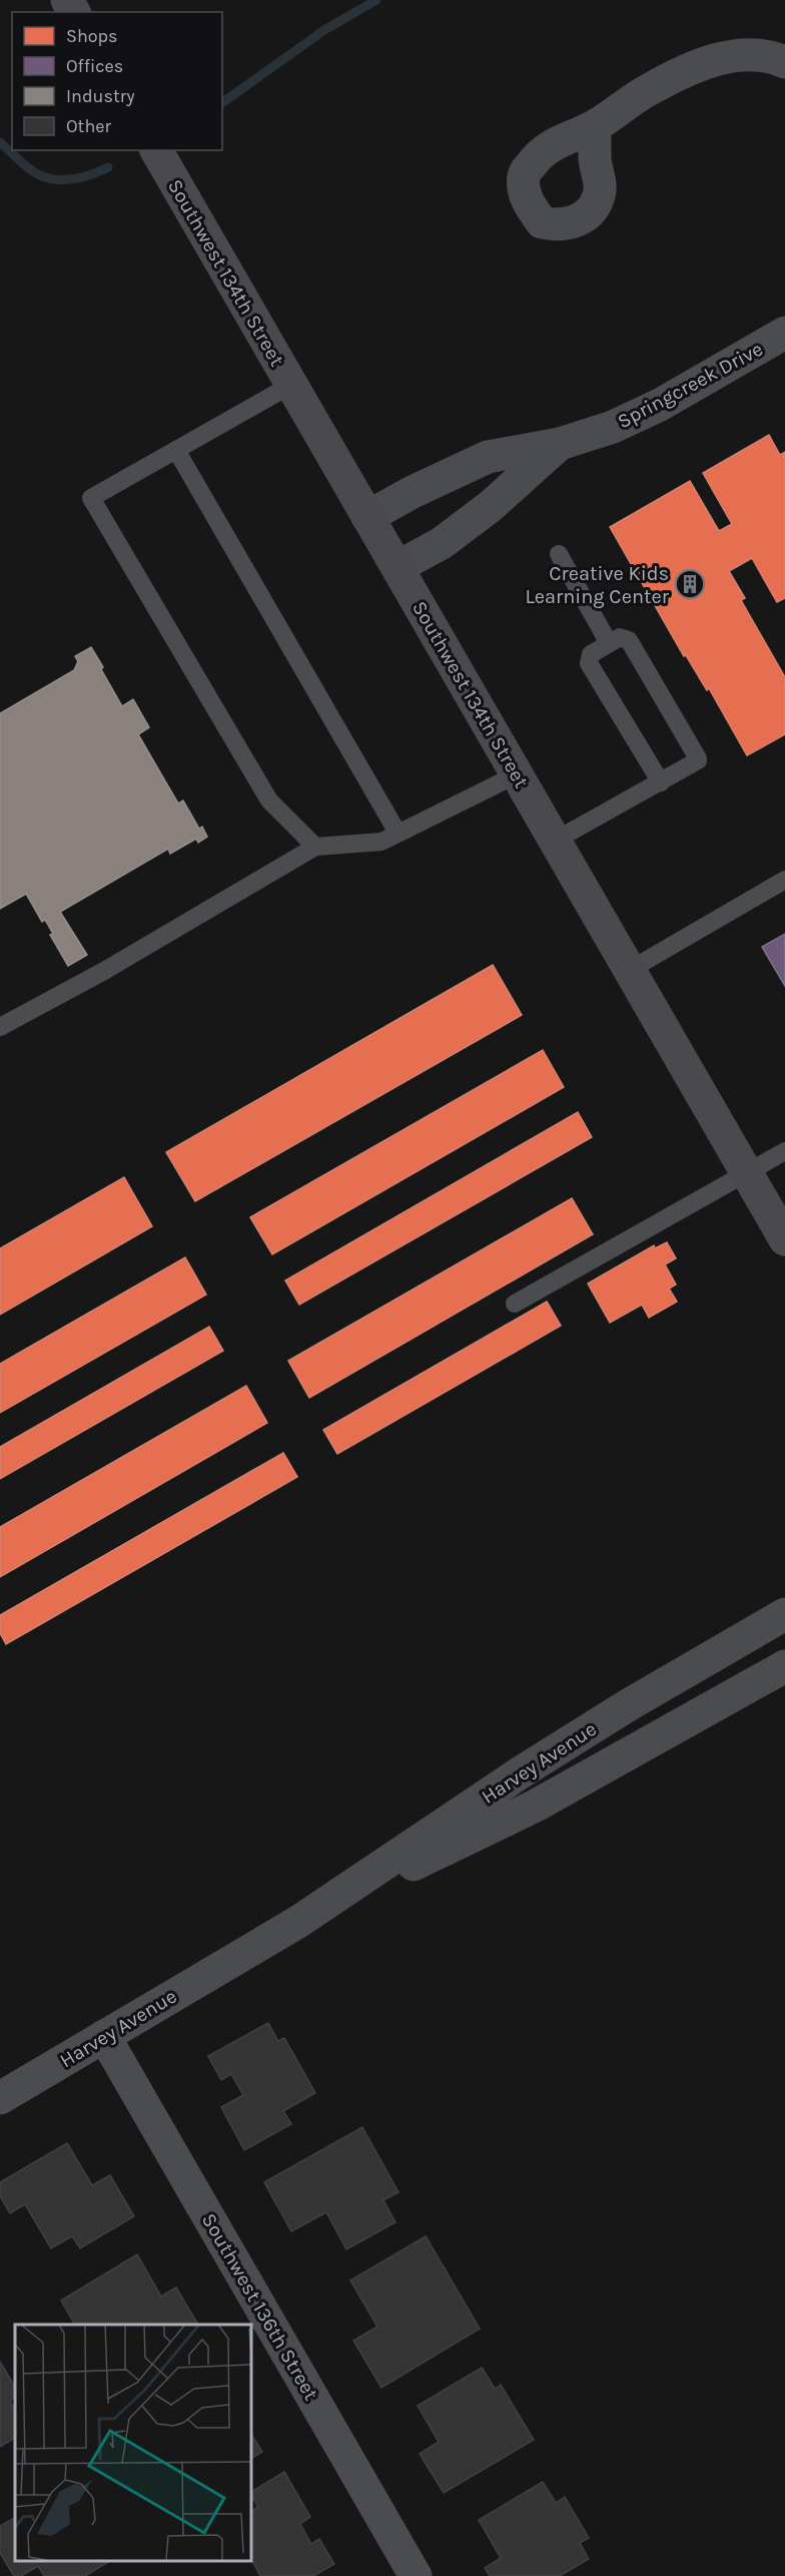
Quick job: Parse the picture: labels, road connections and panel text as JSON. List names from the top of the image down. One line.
{"streets":{"main road":["Southwest 134th Street"],"street":["Springcreek Drive","Harvey Avenue","Southwest 136th Street"]},"crossings":[["Southwest 134th Street","Springcreek Drive"],["Harvey Avenue","Southwest 136th Street"]],"places":{"building":["Creative Kids Learning Center"]},"legend":["Shops","Offices","Industry","Other"]}
